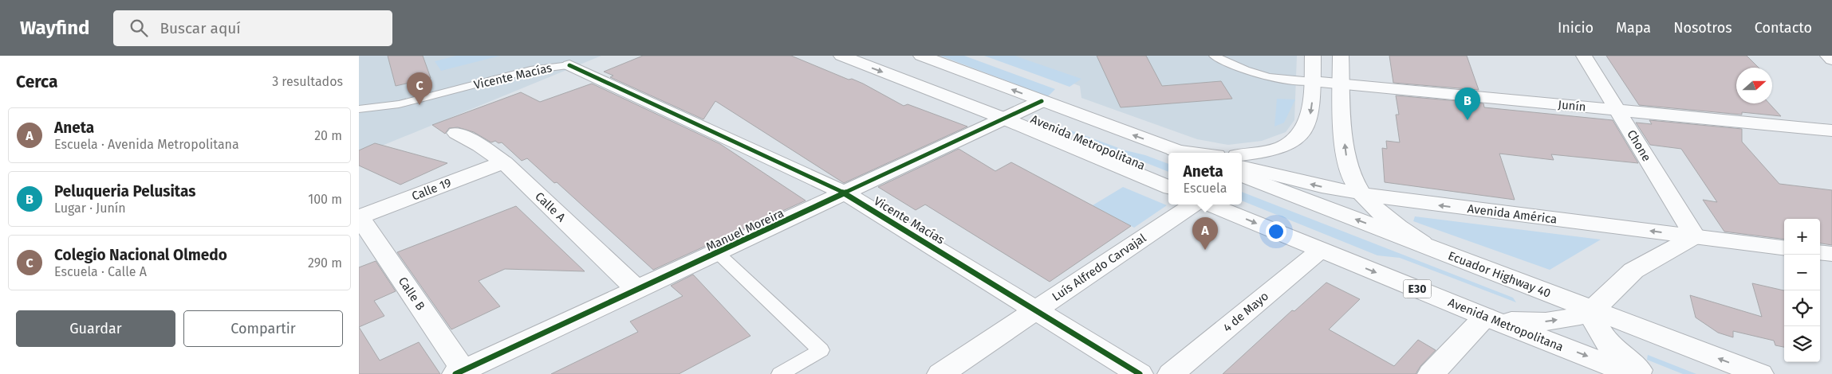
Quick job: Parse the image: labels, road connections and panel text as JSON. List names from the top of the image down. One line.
{"streets":{"main road":["Vicente Macías","Junín","Avenida Metropolitana","Chone","Calle 19","Calle A","Avenida América","Manuel Moreira","Luís Alfredo Carvajal","Ecuador Highway 40","E30","Calle B","4 de Mayo"]},"crossings":[["Vicente Macías","Manuel Moreira"],["Vicente Macías","Luís Alfredo Carvajal"],["Junín","Chone"],["Avenida Metropolitana","Manuel Moreira"],["Avenida Metropolitana","4 de Mayo"],["Chone","Avenida América"],["Calle 19","Calle A"],["Calle 19","Calle B"],["Calle A","Manuel Moreira"],["Manuel Moreira","Calle B"]],"one_way":["Avenida América","Ecuador Highway 40"],"north":"right","page":{"header":"Wayfind","search":"Buscar aquí","nav":["Inicio","Mapa","Nosotros","Contacto"],"heading":["Cerca","3 resultados"],"pins":["C","B","A"],"list":[{"mark":"A","name":"Aneta","note":"Escuela · Avenida Metropolitana","value":"20 m"},{"mark":"B","name":"Peluqueria Pelusitas","note":"Lugar · Junín","value":"100 m"},{"mark":"C","name":"Colegio Nacional Olmedo","note":"Escuela · Calle A","value":"290 m"}],"popup":["Aneta","Escuela"],"map_buttons":["+","−"],"buttons":["Guardar","Compartir"]}}
